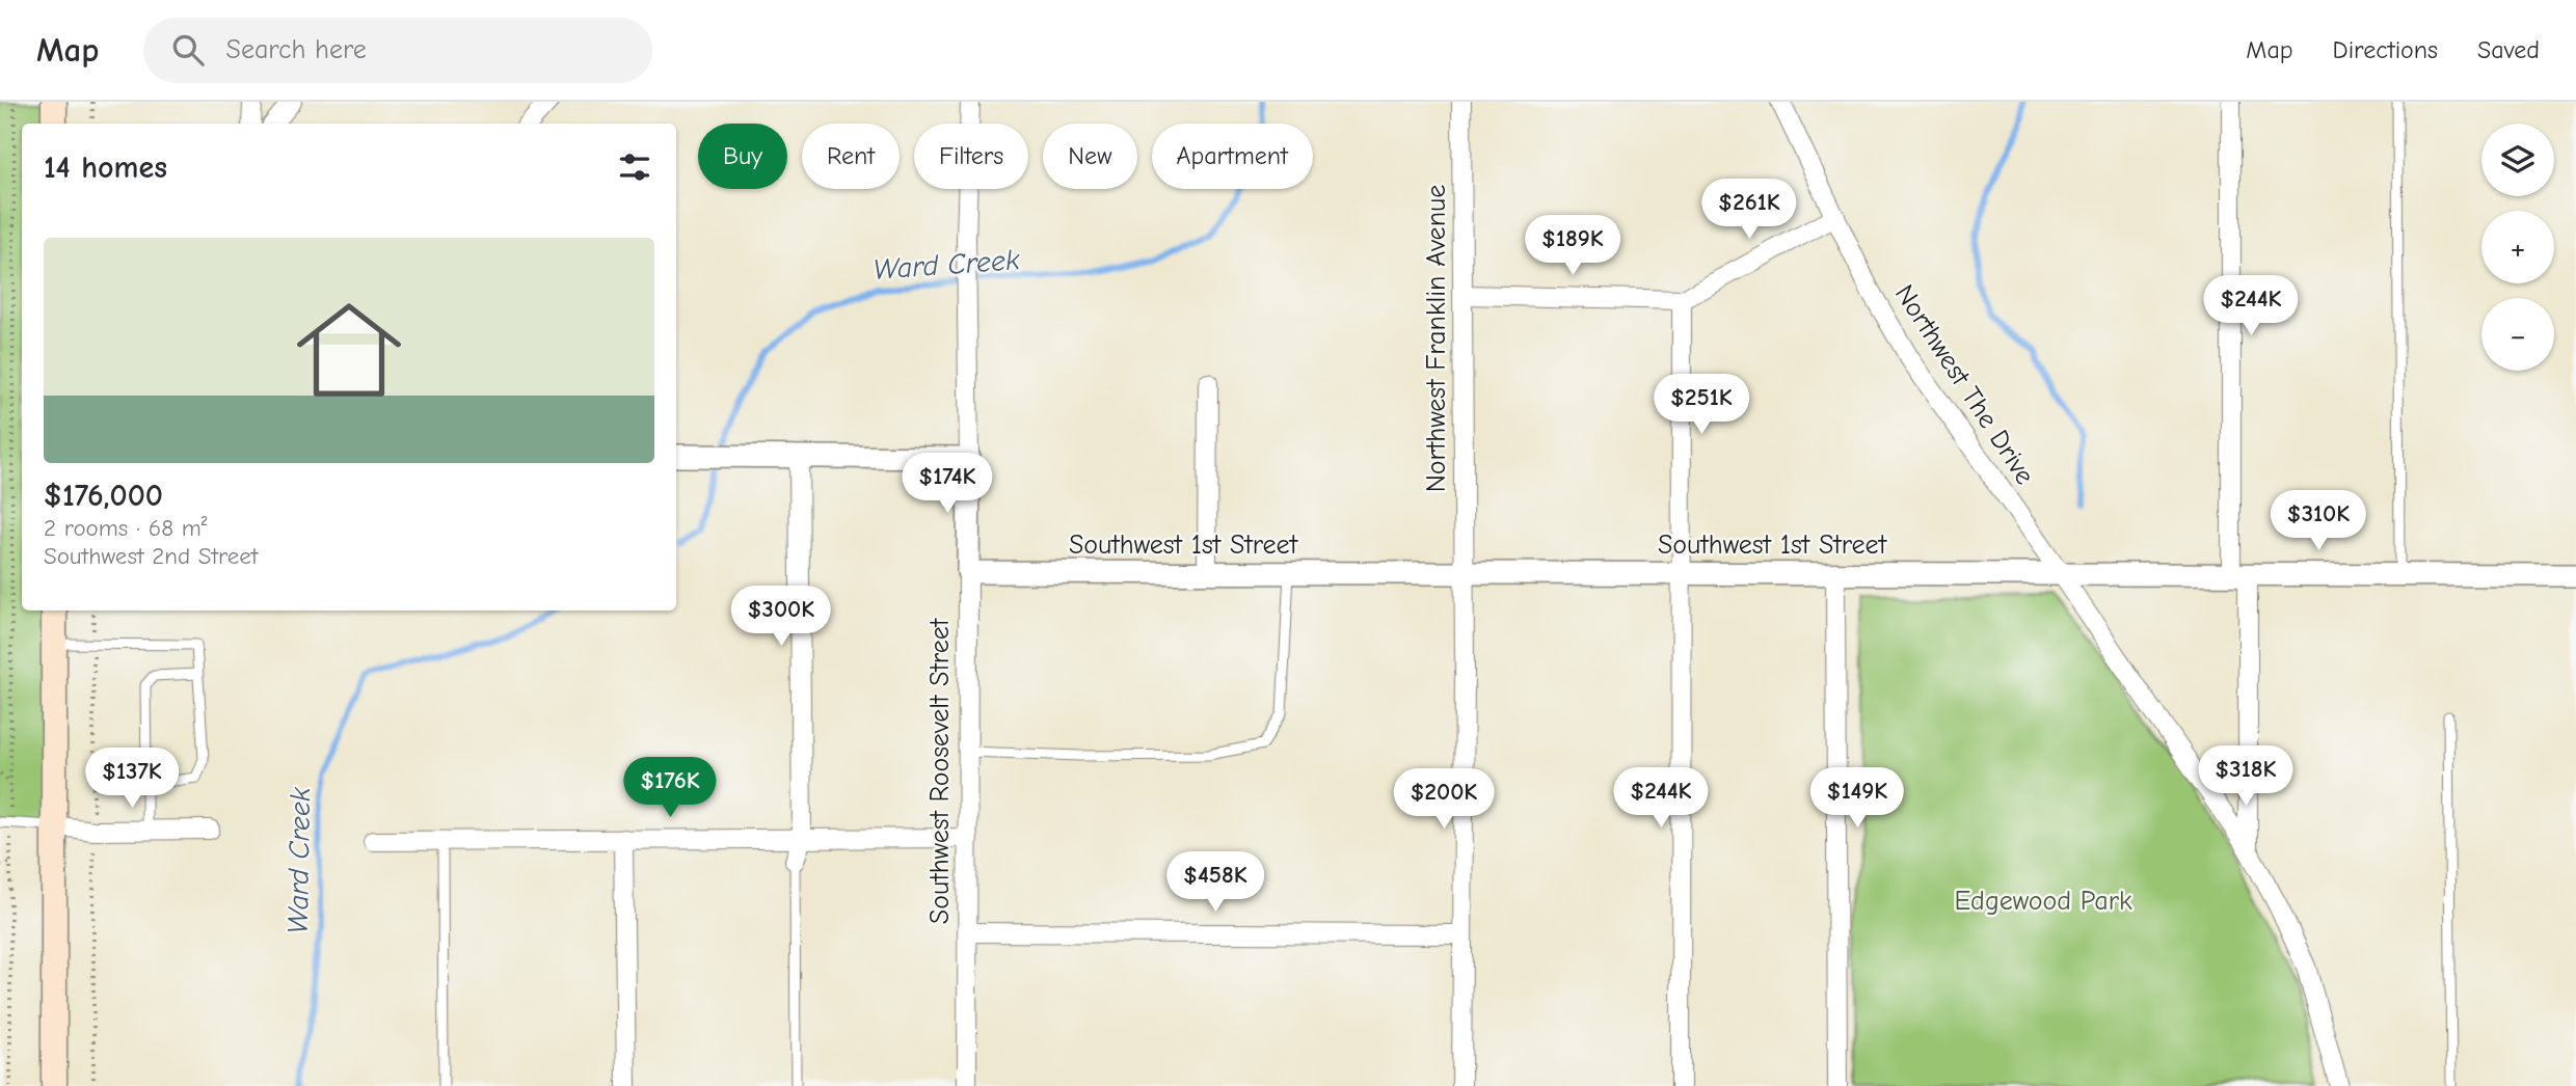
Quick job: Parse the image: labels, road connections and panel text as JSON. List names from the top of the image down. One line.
{"streets":{"street":["Northwest Franklin Avenue","Northwest The Drive","Southwest 1st Street","Southwest Roosevelt Street"]},"crossings":[["Northwest Franklin Avenue","Southwest 1st Street"],["Northwest The Drive","Southwest 1st Street"],["Southwest 1st Street","Southwest Roosevelt Street"]],"water":["Ward Creek"],"parks":["Edgewood Park"],"page":{"header":"Map","search":"Search here","nav":["Map","Directions","Saved"],"map_buttons":["+","−"],"chip":["Buy","Rent","Filters","New","Apartment"],"heading":"14 homes","price":["$261K","$189K","$244K","$251K","$174K","$310K","$300K","$318K","$137K","$176K","$244K","$149K","$200K","$458K"],"list":[{"name":"$176,000","note":"2 rooms · 68 m² · Southwest 2nd Street"}]}}
